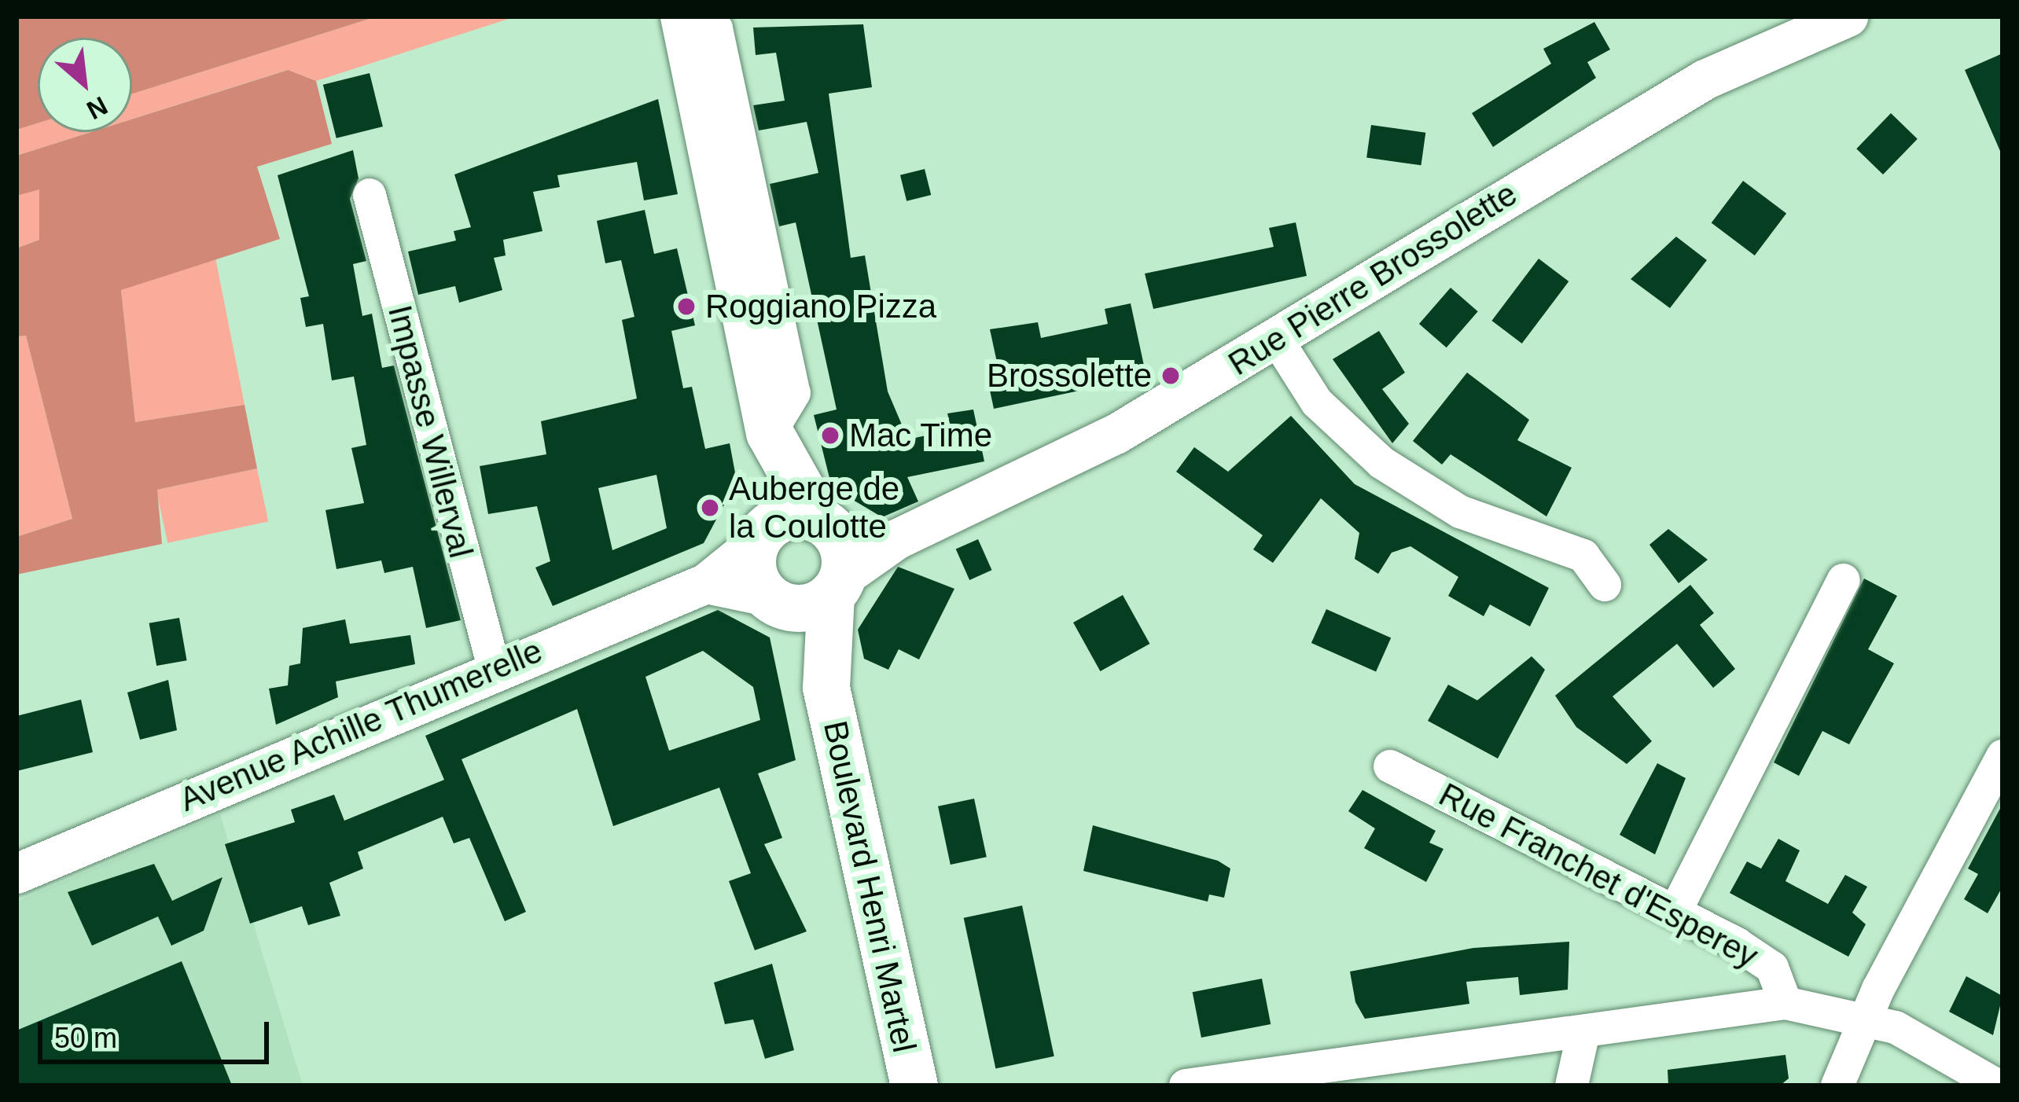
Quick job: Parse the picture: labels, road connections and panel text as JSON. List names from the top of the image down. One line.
{"streets":{"main road":["Boulevard Henri Martel"],"street":["Rue Pierre Brossolette","Impasse Willerval","Avenue Achille Thumerelle","Rue Franchet d'Esperey"]},"crossings":[["Rue Pierre Brossolette","Boulevard Henri Martel"],["Impasse Willerval","Avenue Achille Thumerelle"],["Avenue Achille Thumerelle","Boulevard Henri Martel"]],"places":["Roggiano Pizza","Brossolette","Mac Time","Auberge de la Coulotte"],"scale_bar":"50 m","north":"bottom right"}
